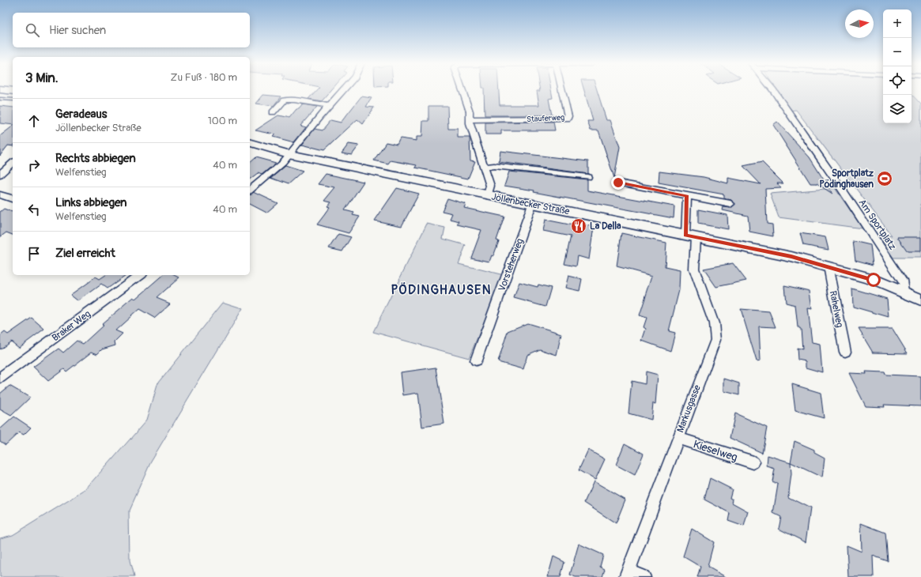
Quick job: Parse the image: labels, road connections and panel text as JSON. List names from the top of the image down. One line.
{"streets":{"main road":["Jöllenbecker Straße"],"street":["Stauferweg","Am Sportplatz","Vorsteherweg","Rahelweg","Braker Weg","Markusgasse","Kieselweg"]},"crossings":[["Jöllenbecker Straße","Am Sportplatz"],["Jöllenbecker Straße","Vorsteherweg"],["Jöllenbecker Straße","Rahelweg"],["Jöllenbecker Straße","Markusgasse"],["Markusgasse","Kieselweg"]],"districts":["PÖDINGHAUSEN"],"places":{"sports":["Sportplatz Pödinghausen"],"restaurant":["La Della"]},"north":"right","page":{"map_buttons":["+","−"],"search":"Hier suchen","heading":["3 Min.","Zu Fuß · 180 m"],"list":[["Geradeaus","Jöllenbecker Straße","100 m"],["Rechts abbiegen","Welfenstieg","40 m"],["Links abbiegen","Welfenstieg","40 m"],"Ziel erreicht"]}}
